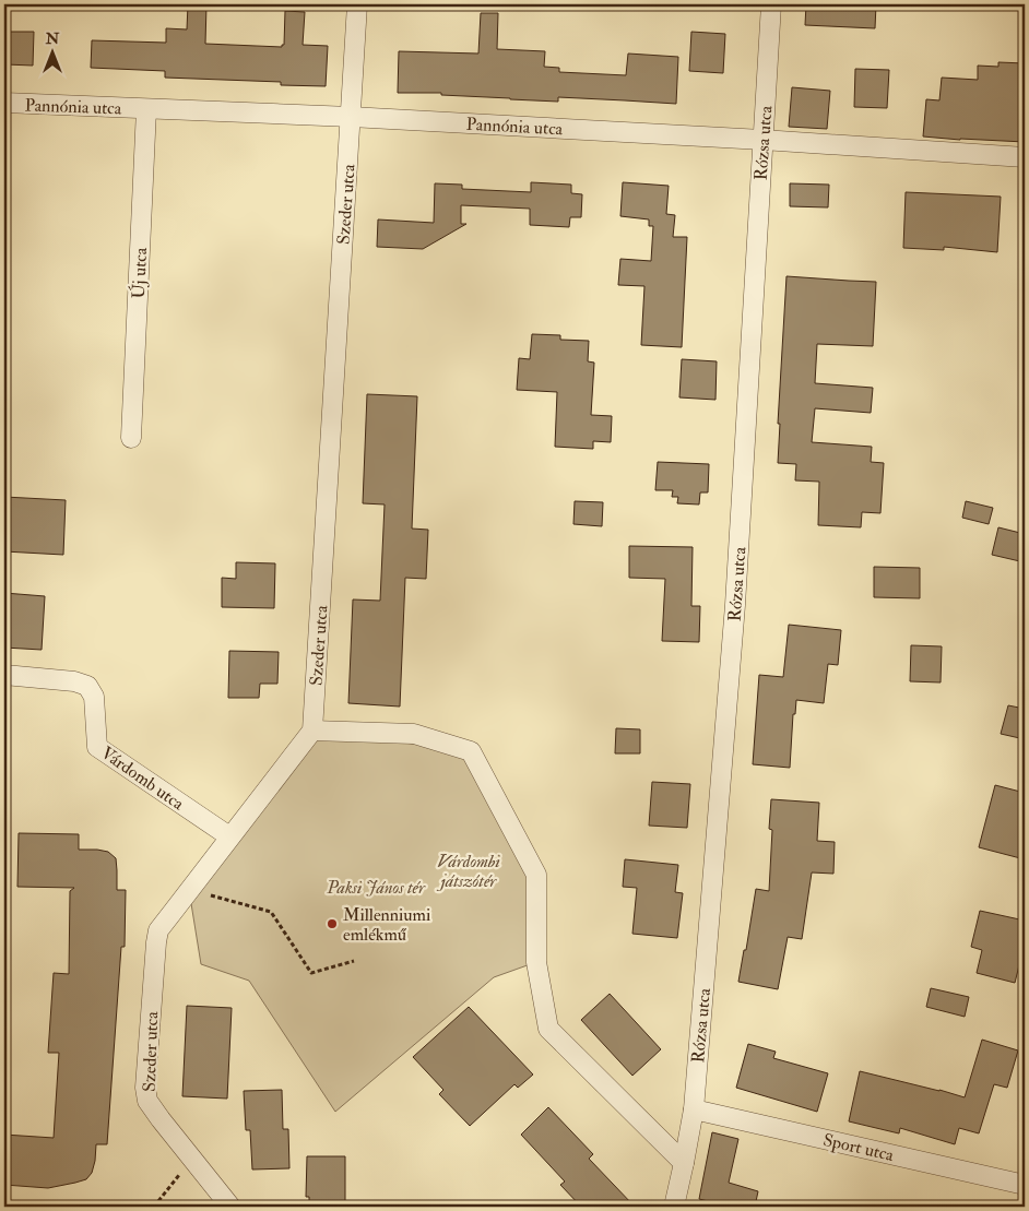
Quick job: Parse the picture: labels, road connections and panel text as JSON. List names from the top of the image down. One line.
{"streets":{"street":["Pannónia utca","Rózsa utca","Szeder utca","Új utca","Várdomb utca","Sport utca"]},"crossings":[["Pannónia utca","Rózsa utca"],["Pannónia utca","Szeder utca"],["Pannónia utca","Új utca"],["Rózsa utca","Sport utca"],["Szeder utca","Várdomb utca"]],"parks":["Várdombi játszótér","Paksi János tér"],"places":["Millenniumi emlékmű"],"north":"top"}
